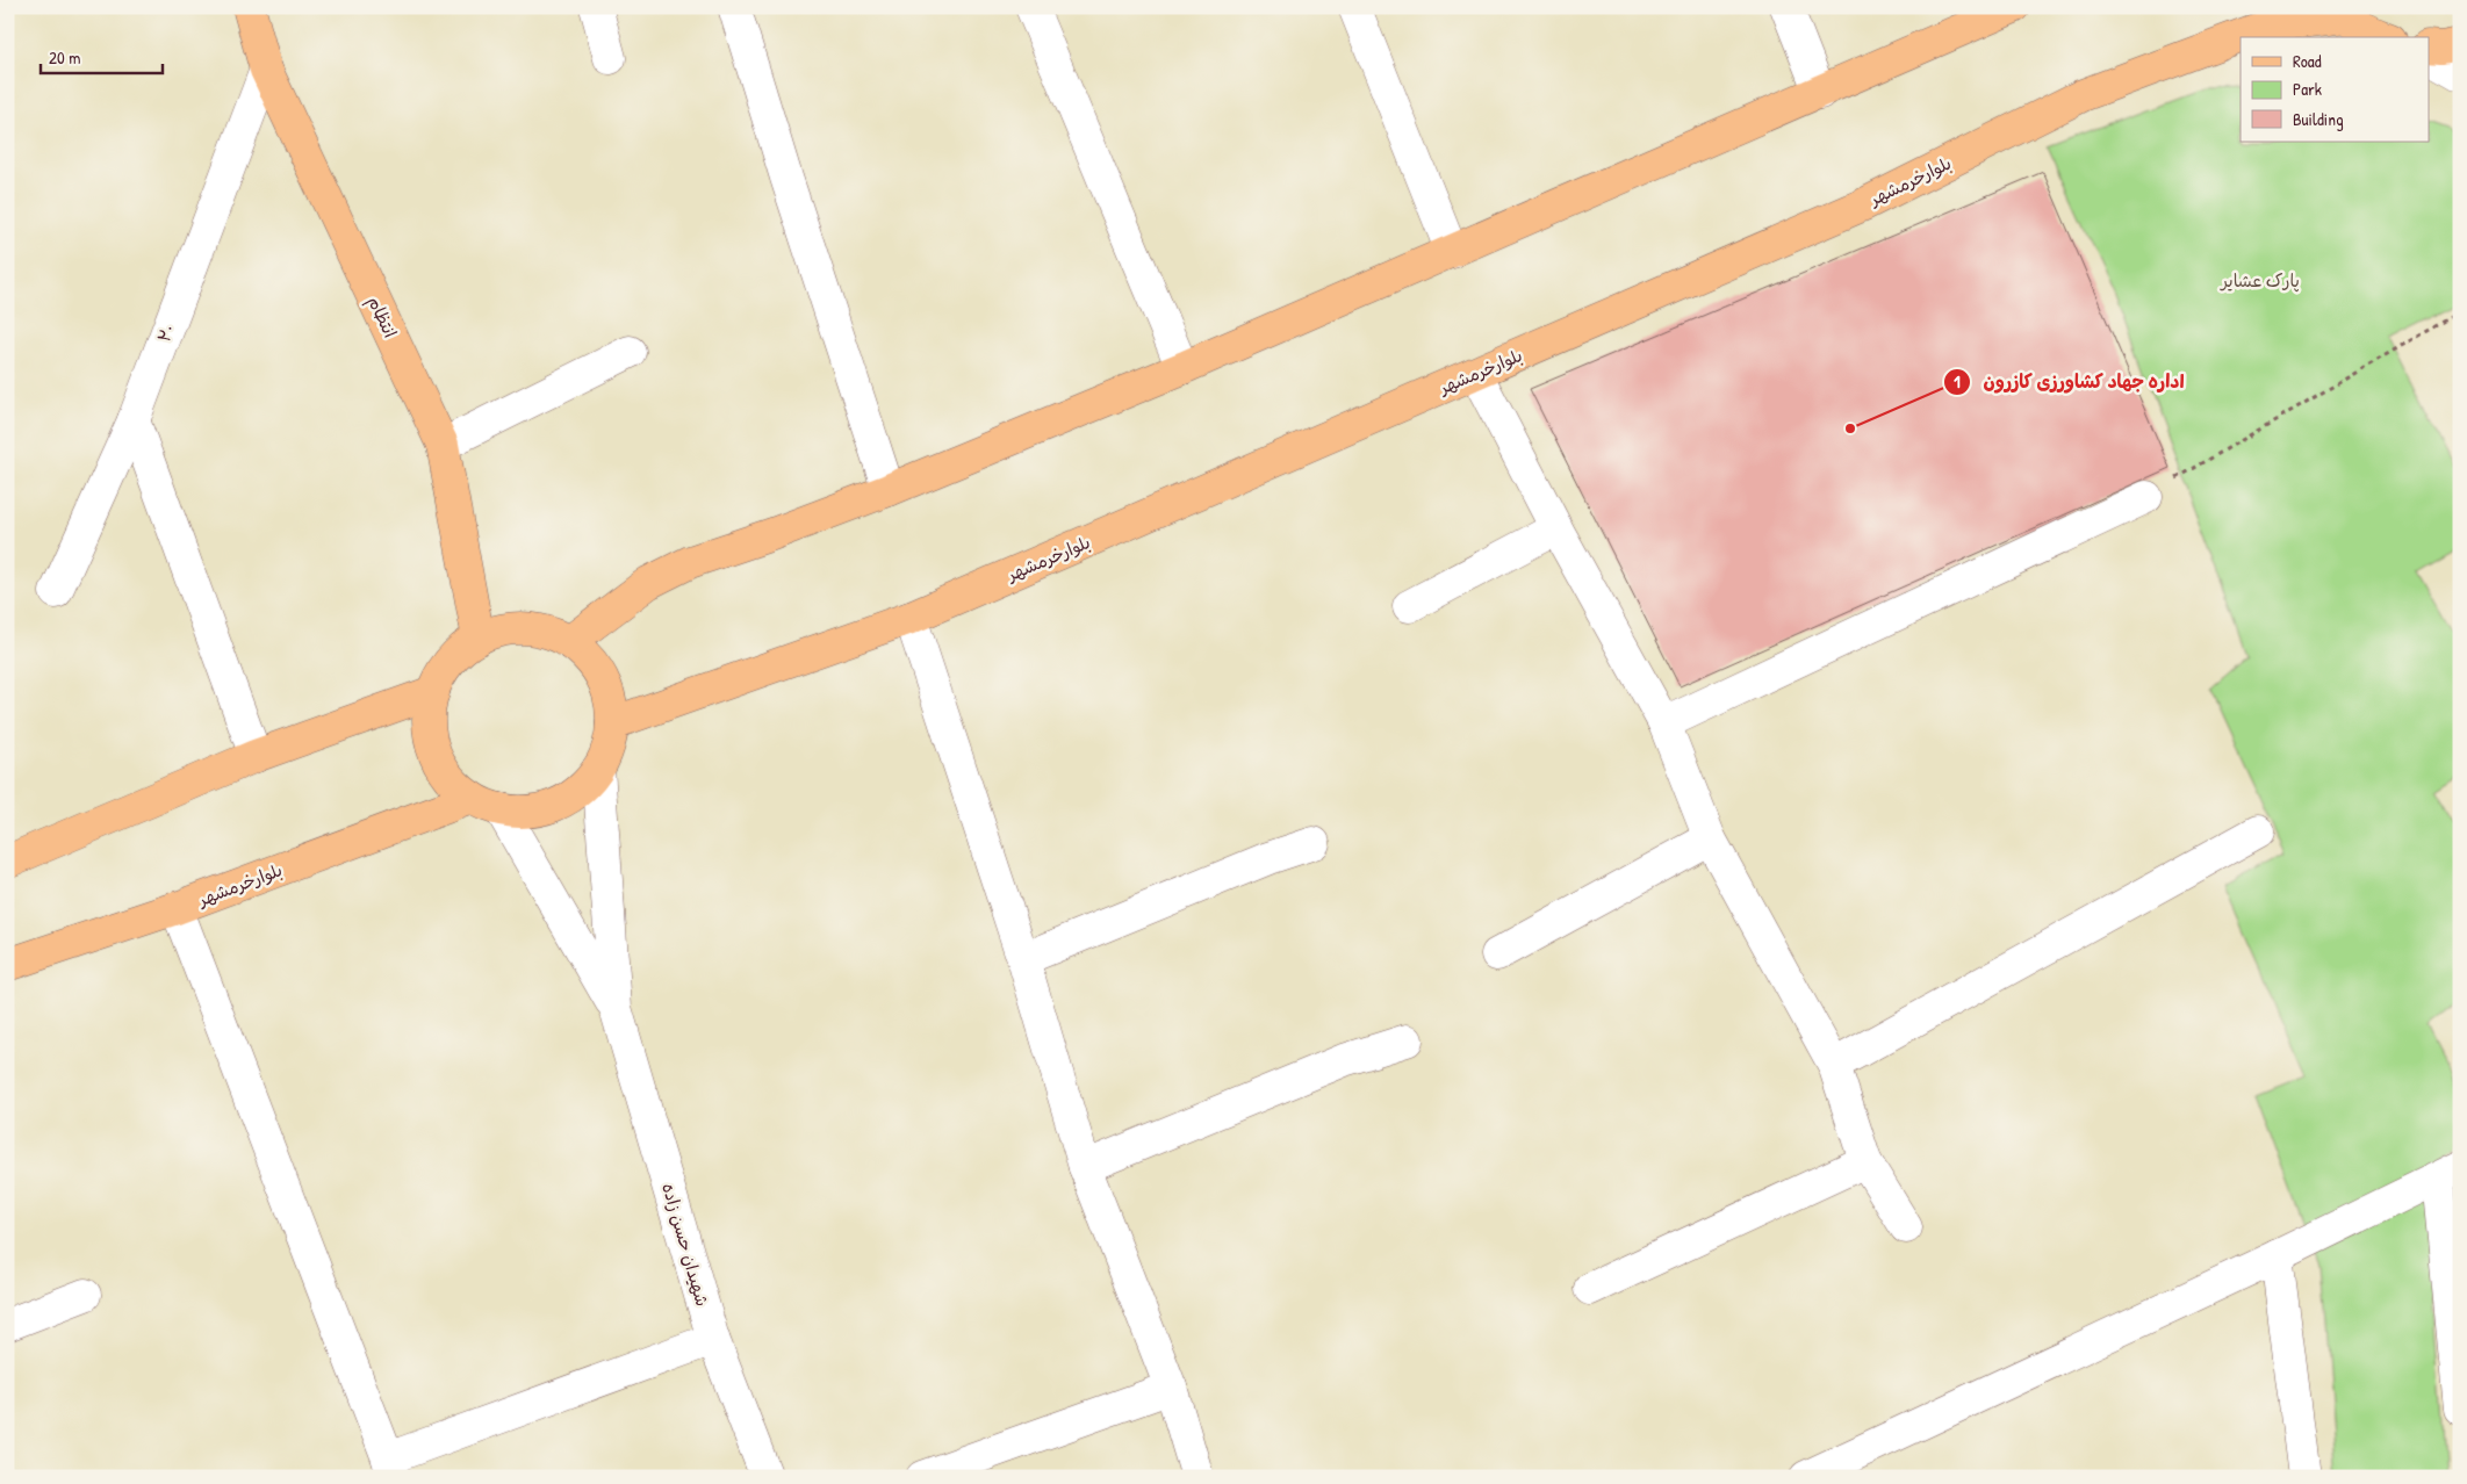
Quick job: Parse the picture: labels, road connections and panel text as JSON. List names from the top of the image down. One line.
{"streets":{"main road":["بلوارخرمشهر","انتظام"],"street":["۲۰","شهیدان حسن زاده"]},"crossings":[["بلوارخرمشهر","انتظام"],["بلوارخرمشهر","شهیدان حسن زاده"],["انتظام","۲۰"],["انتظام","شهیدان حسن زاده"]],"parks":["پارک عشایر"],"places":["اداره جهاد کشاورزی کازرون"],"legend":["Road","Park","Building"],"scale_bar":"20 m"}
